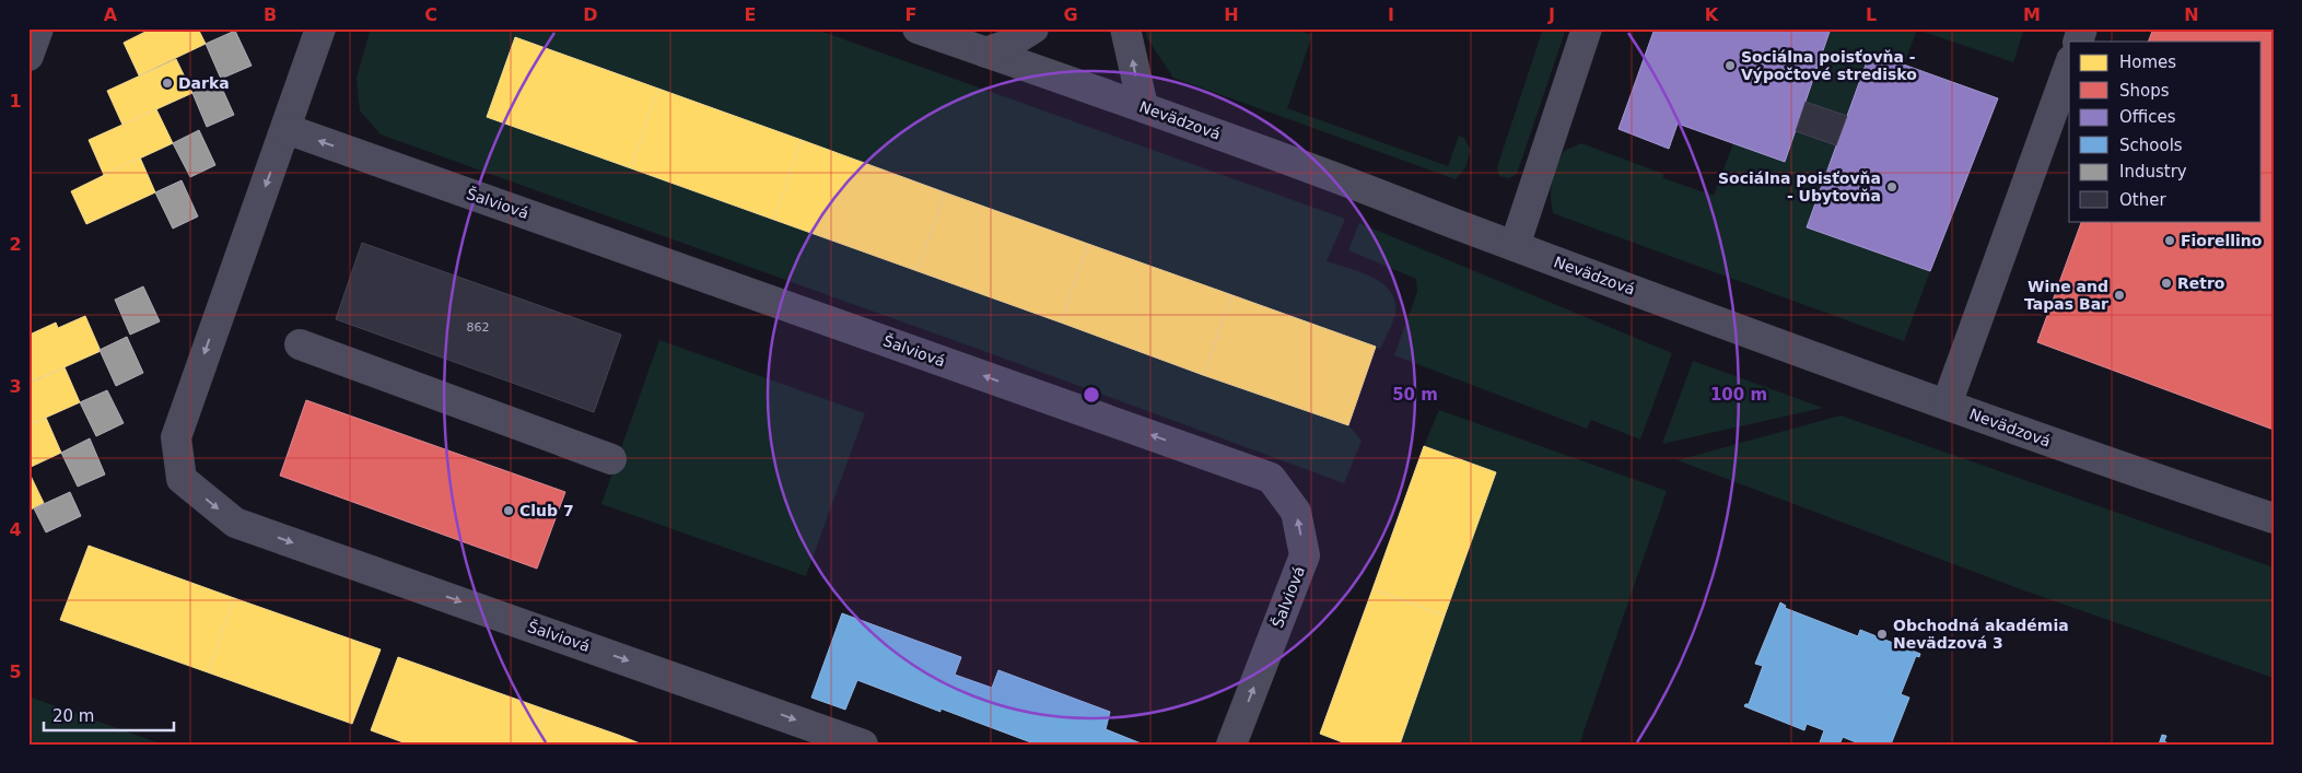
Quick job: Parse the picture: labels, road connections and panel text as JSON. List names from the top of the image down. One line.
{"streets":{"street":["Nevädzová","Šalviová"]},"places":["Sociálna poisťovňa - Výpočtové stredisko","Darka","Sociálna poisťovňa - Ubytovňa","Fiorellino","Retro","Wine and Tapas Bar","Club 7","Obchodná akadémia Nevädzová 3"],"house_numbers":["862"],"legend":["Homes","Shops","Offices","Schools","Industry","Other"],"scale_bar":"20 m","grid":{"columns":["A","B","C","D","E","F","G","H","I","J","K","L","M","N"],"rows":["1","2","3","4","5"]},"rings":["50 m","100 m"]}
